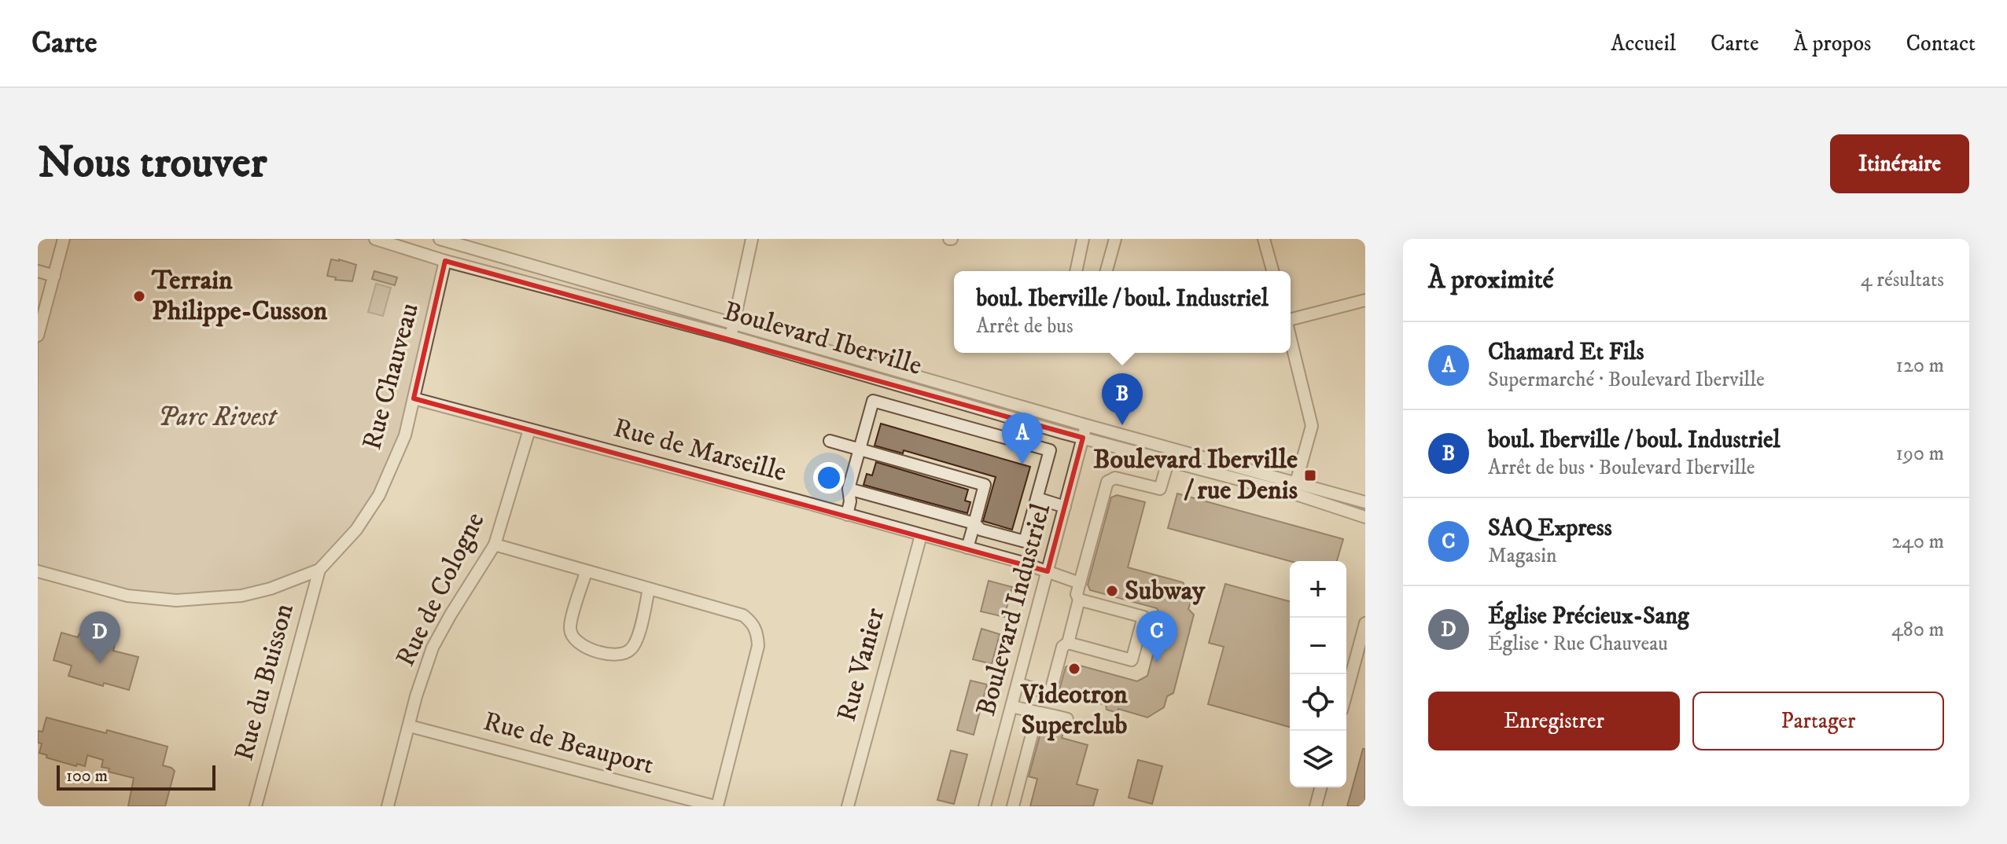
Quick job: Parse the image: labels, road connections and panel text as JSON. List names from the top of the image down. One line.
{"streets":{"street":["Boulevard Iberville","Rue Chauveau","Rue de Marseille","Rue de Cologne","Boulevard Industriel","Rue Vanier","Rue du Buisson","Rue de Beauport"]},"crossings":[["Boulevard Iberville","Rue Chauveau"],["Boulevard Iberville","Boulevard Industriel"],["Rue Chauveau","Rue de Marseille"],["Rue Chauveau","Rue du Buisson"],["Rue de Marseille","Rue de Cologne"],["Rue de Marseille","Boulevard Industriel"],["Rue de Marseille","Rue Vanier"],["Rue de Cologne","Rue de Beauport"]],"parks":["Parc Rivest"],"places":{"other":["Terrain Philippe-Cusson","Subway","Videotron Superclub"],"transit":["Boulevard Iberville / rue Denis"]},"scale_bar":"100 m","page":{"header":"Carte","nav":["Accueil","Carte","À propos","Contact"],"buttons":["Itinéraire",["Enregistrer","Partager"]],"title":"Nous trouver","heading":["À proximité","4 résultats"],"popup":["boul. Iberville / boul. Industriel","Arrêt de bus"],"list":[{"mark":"A","name":"Chamard Et Fils","note":"Supermarché · Boulevard Iberville","value":"120 m"},{"mark":"B","name":"boul. Iberville / boul. Industriel","note":"Arrêt de bus · Boulevard Iberville","value":"190 m"},{"mark":"C","name":"SAQ Express","note":"Magasin","value":"240 m"},{"mark":"D","name":"Église Précieux-Sang","note":"Église · Rue Chauveau","value":"480 m"}],"pins":["B","A","C","D"],"map_buttons":["+","−"],"scale":"100 m"}}
